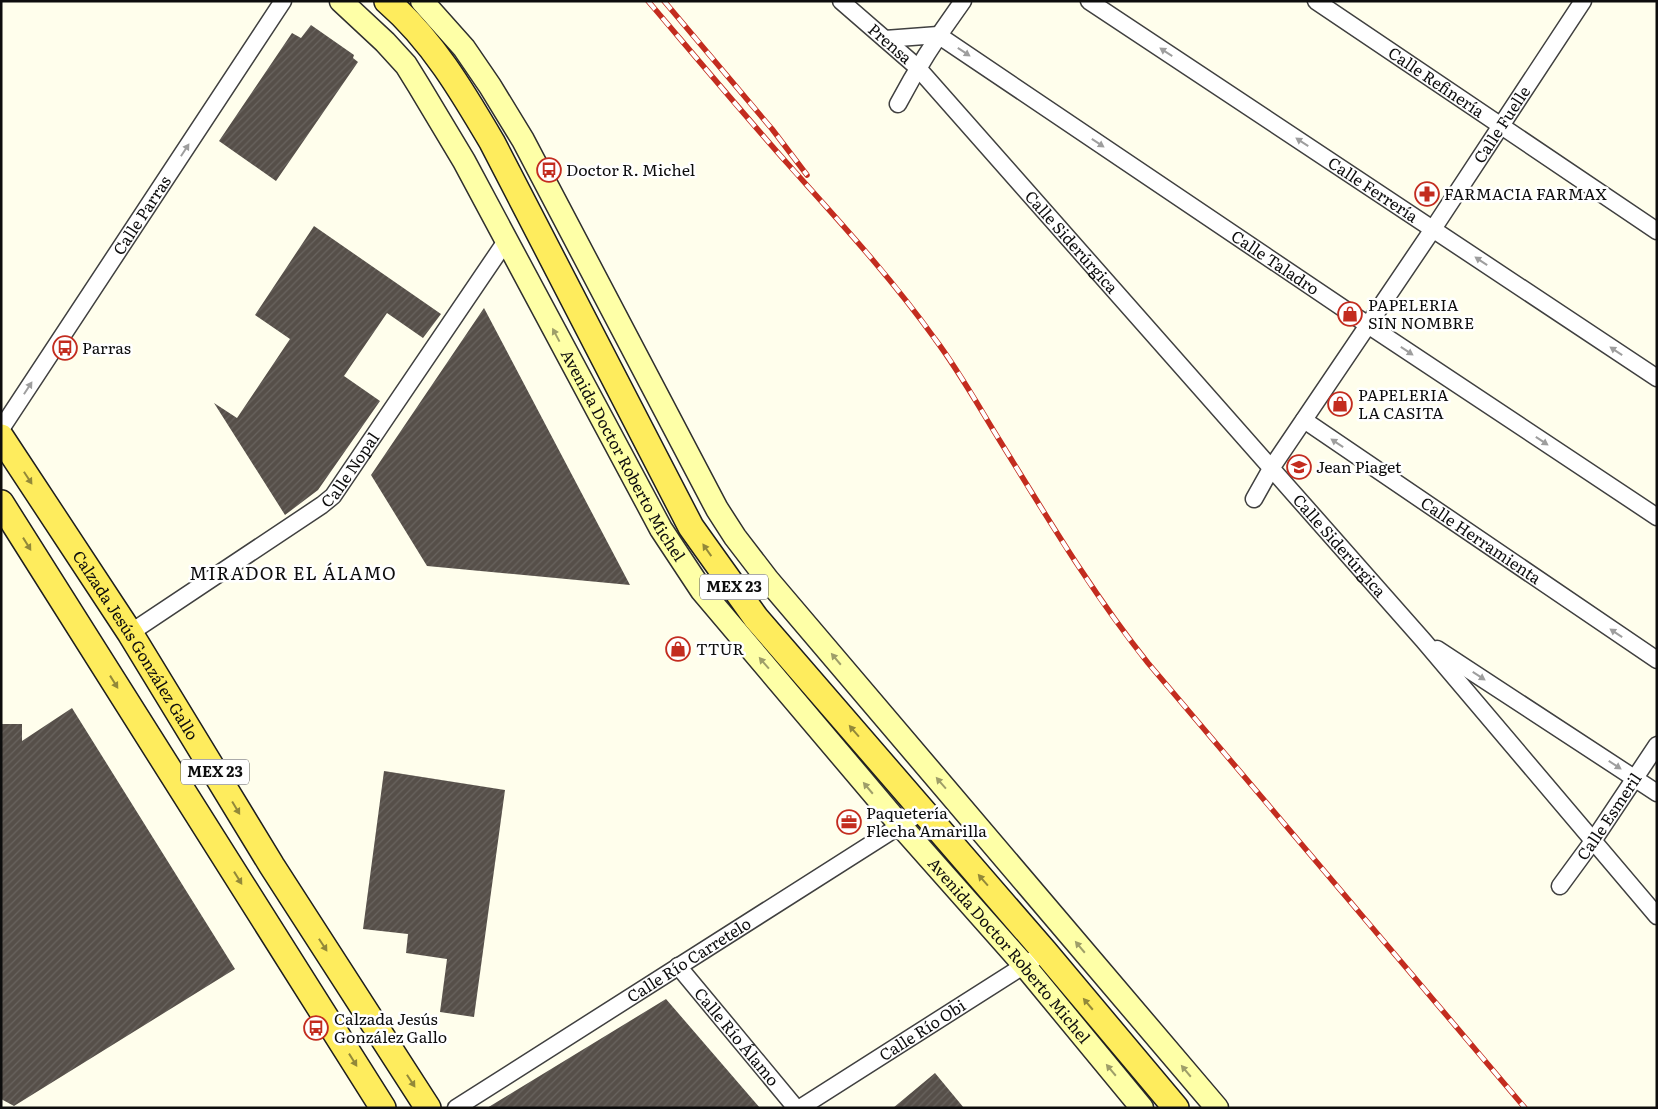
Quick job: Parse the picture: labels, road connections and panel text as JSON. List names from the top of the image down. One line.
{"streets":{"main road":["Avenida Doctor Roberto Michel","MEX 23","Calzada Jesús González Gallo"],"street":["Prensa","Calle Refinería","Calle Fuelle","Calle Ferrería","Calle Parras","Calle Siderúrgica","Calle Taladro","Calle Nopal","Calle Herramienta","Calle Esmeril","Calle Río Carretelo","Calle Río Obi","Calle Río Álamo"]},"crossings":[["Prensa","Calle Siderúrgica"],["Calle Refinería","Calle Fuelle"],["Calle Fuelle","Calle Ferrería"],["Calle Fuelle","Calle Siderúrgica"],["Calle Fuelle","Calle Taladro"],["Calle Fuelle","Calle Herramienta"],["Calle Siderúrgica","Calle Esmeril"],["Avenida Doctor Roberto Michel","Calle Nopal"],["Avenida Doctor Roberto Michel","Calle Río Carretelo"],["Avenida Doctor Roberto Michel","Calle Río Obi"],["Calle Nopal","Calzada Jesús González Gallo"],["Calle Río Carretelo","Calle Río Álamo"],["Calle Río Obi","Calle Río Álamo"]],"one_way":["Calle Ferrería","Calle Parras","Calle Taladro"],"districts":["MIRADOR EL ÁLAMO"],"places":{"bus stop":["Doctor R. Michel","Parras","Calzada Jesús González Gallo"],"pharmacy":["FARMACIA FARMAX"],"shop":["PAPELERIA SIN NOMBRE","PAPELERIA LA CASITA","TTUR"],"school or university":["Jean Piaget"],"office":["Paquetería Flecha Amarilla"]}}
